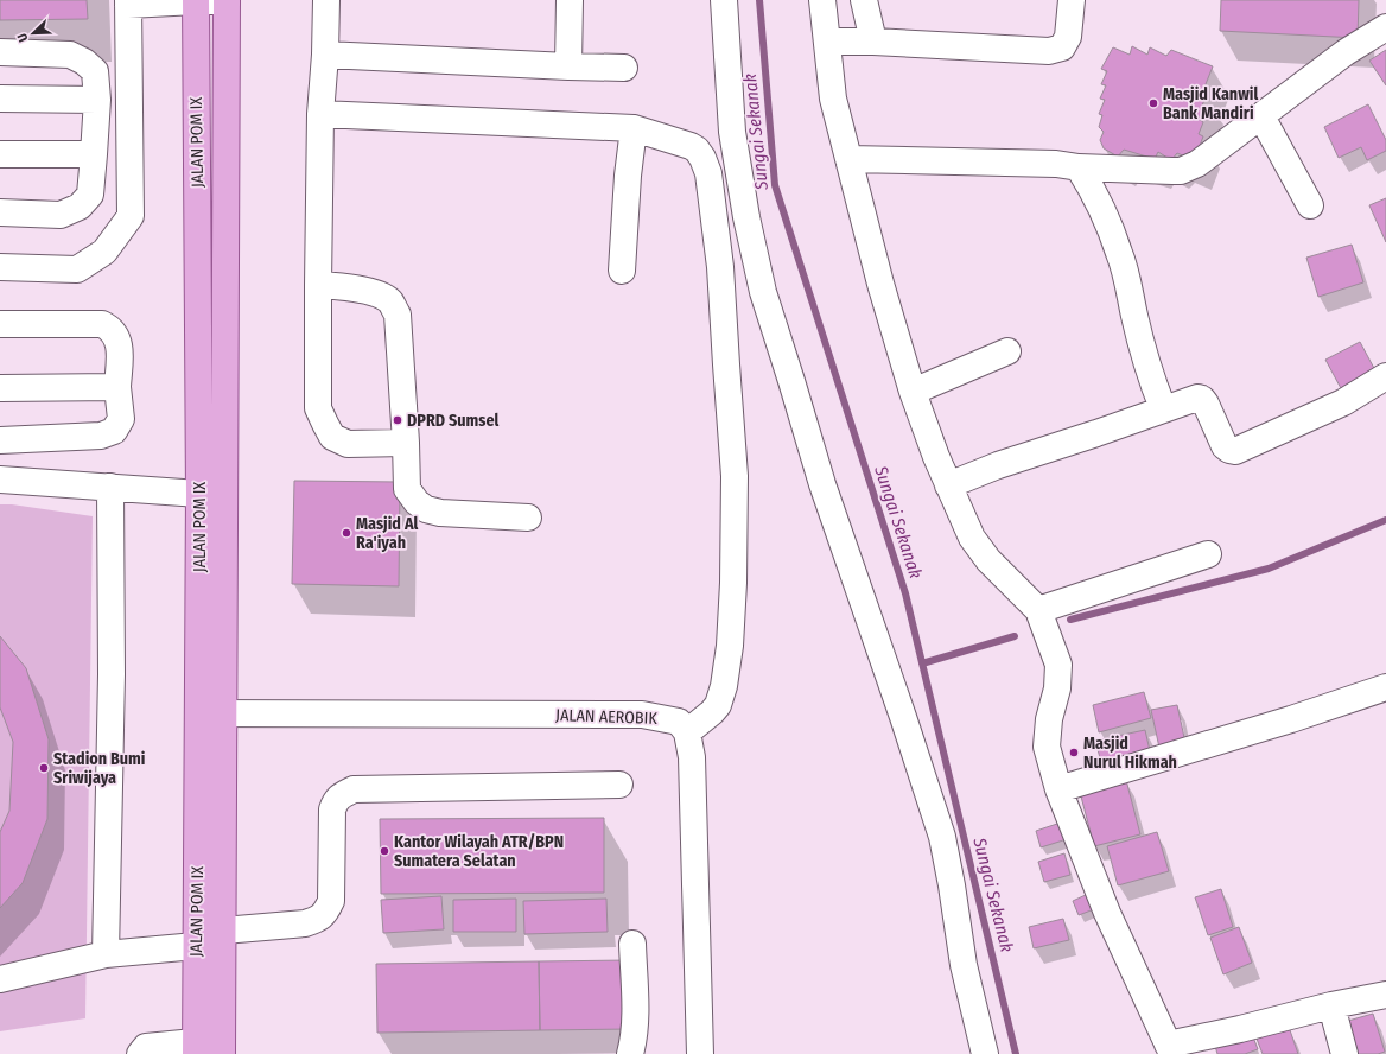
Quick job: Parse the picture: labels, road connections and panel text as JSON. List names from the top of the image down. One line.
{"streets":{"main road":["JALAN POM IX"],"street":["JALAN AEROBIK"]},"crossings":[["JALAN POM IX","JALAN AEROBIK"]],"water":["Sungai Sekanak"],"places":["Masjid Kanwil Bank Mandiri","DPRD Sumsel","Masjid Al Ra'iyah","Masjid Nurul Hikmah","Stadion Bumi Sriwijaya","Kantor Wilayah ATR/BPN Sumatera Selatan"],"north":"bottom left"}
